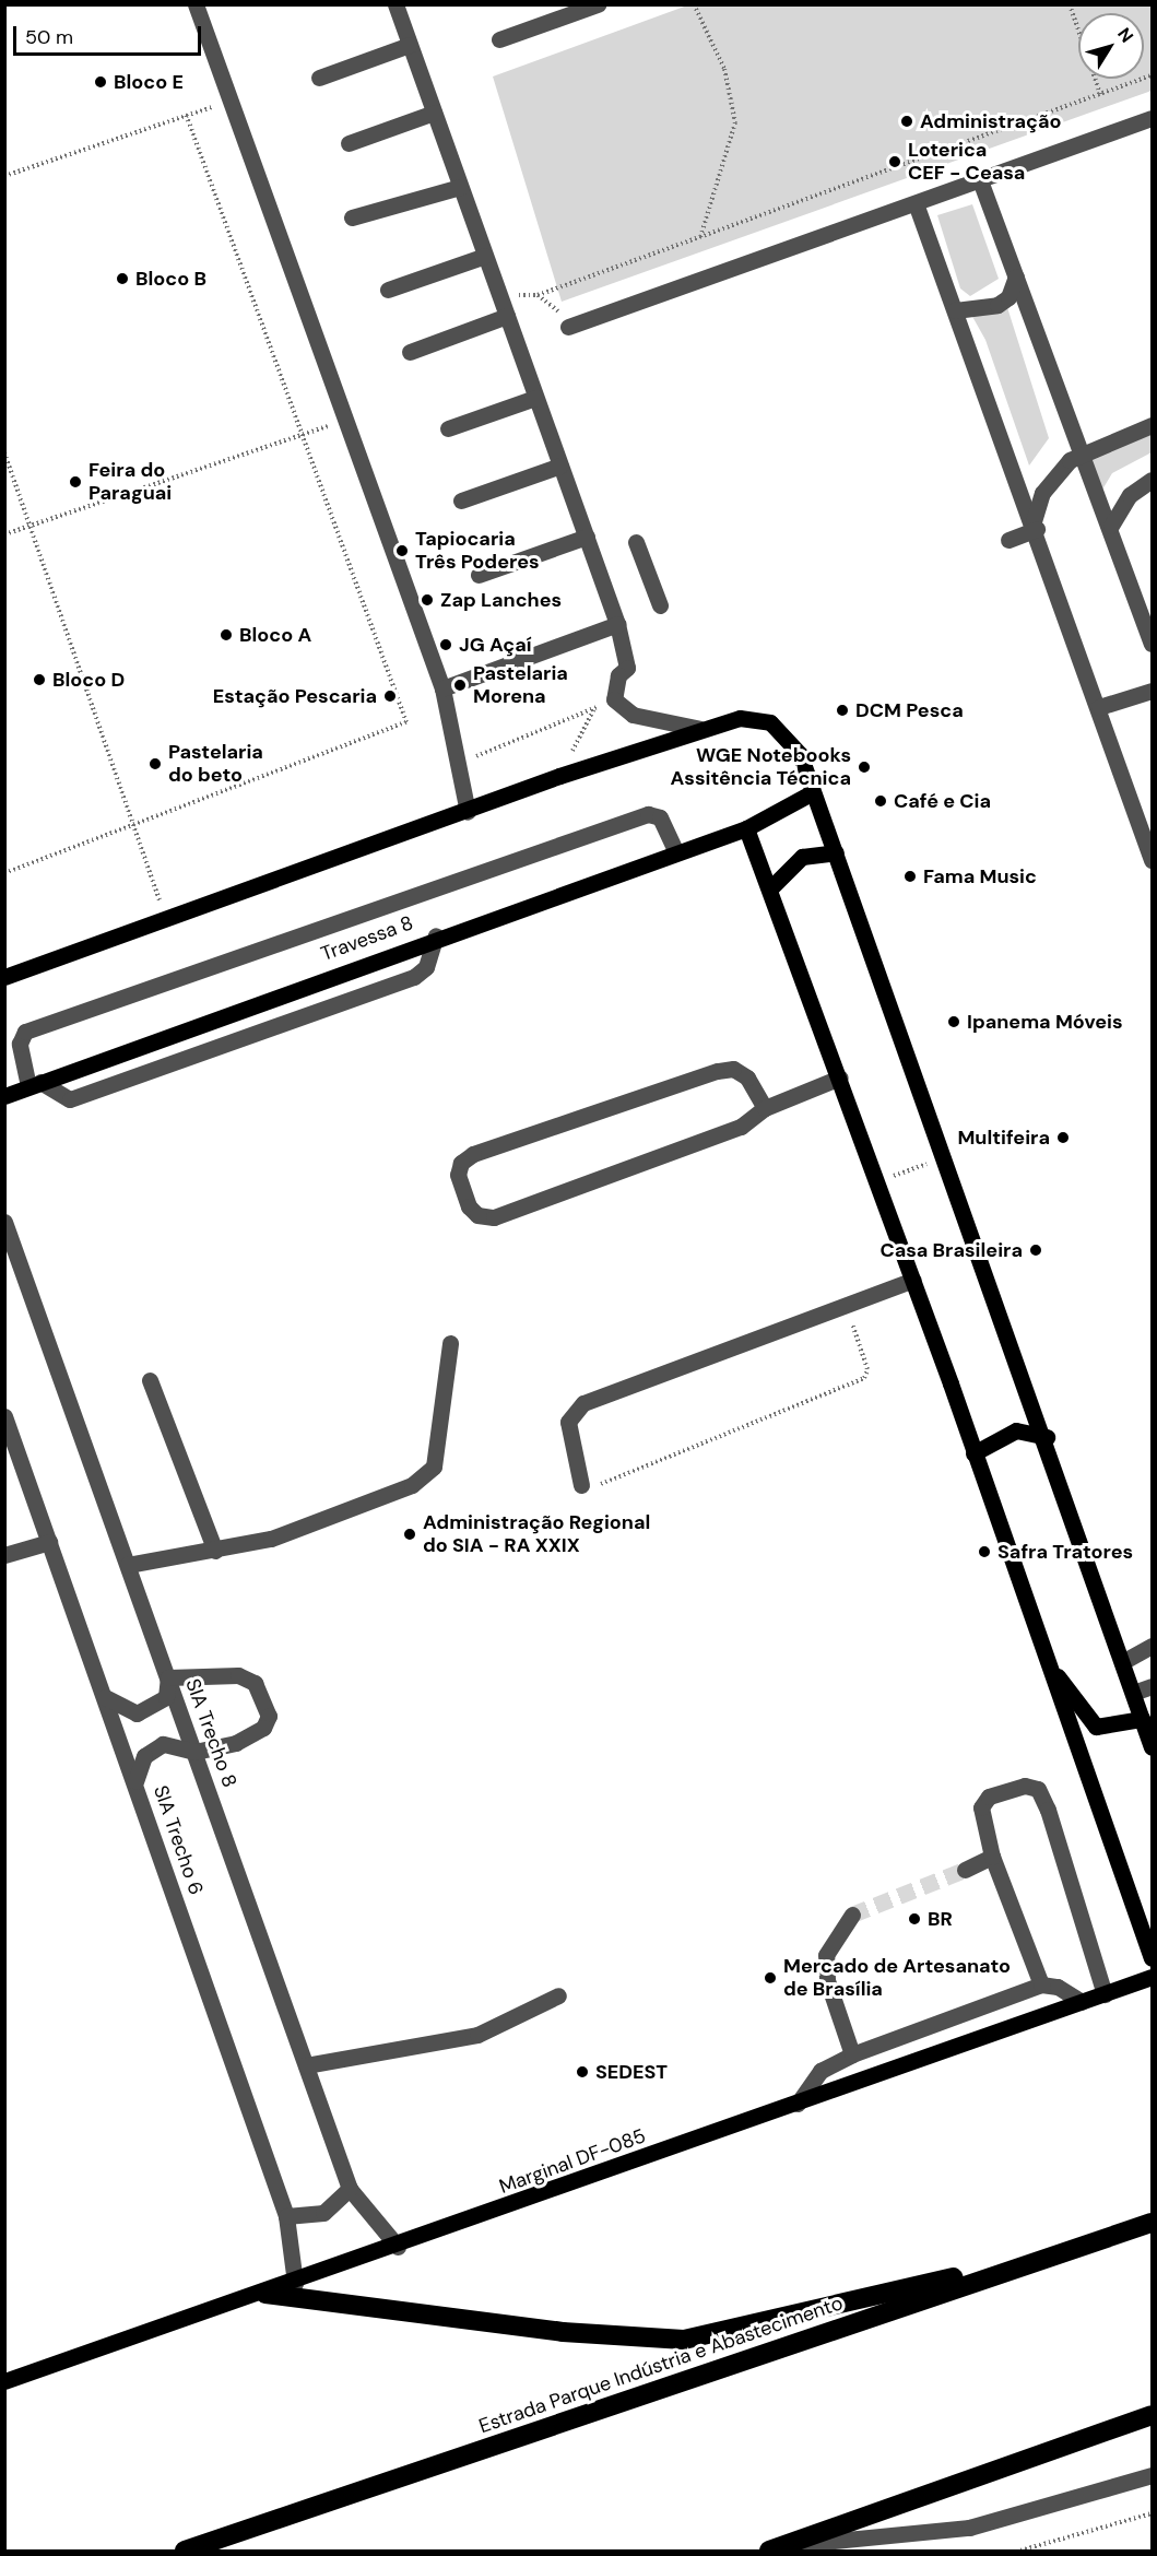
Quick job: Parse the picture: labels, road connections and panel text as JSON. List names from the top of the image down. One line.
{"streets":{"highway":["Estrada Parque Indústria e Abastecimento"],"main road":["Travessa 8","Marginal DF-085"],"street":["SIA Trecho 8","SIA Trecho 6"]},"crossings":[["SIA Trecho 8","Marginal DF-085"],["SIA Trecho 6","Marginal DF-085"]],"places":["Bloco E","Administração","Loterica CEF - Ceasa","Bloco B","Feira do Paraguai","Tapiocaria Três Poderes","Zap Lanches","Bloco A","JG Açaí","Bloco D","Pastelaria Morena","Estação Pescaria","DCM Pesca","Pastelaria do beto","WGE Notebooks Assitência Técnica","Café e Cia","Fama Music","Ipanema Móveis","Multifeira","Casa Brasileira","Administração Regional do SIA - RA XXIX","Safra Tratores","BR","Mercado de Artesanato de Brasília","SEDEST"],"scale_bar":"50 m","north":"top right"}
